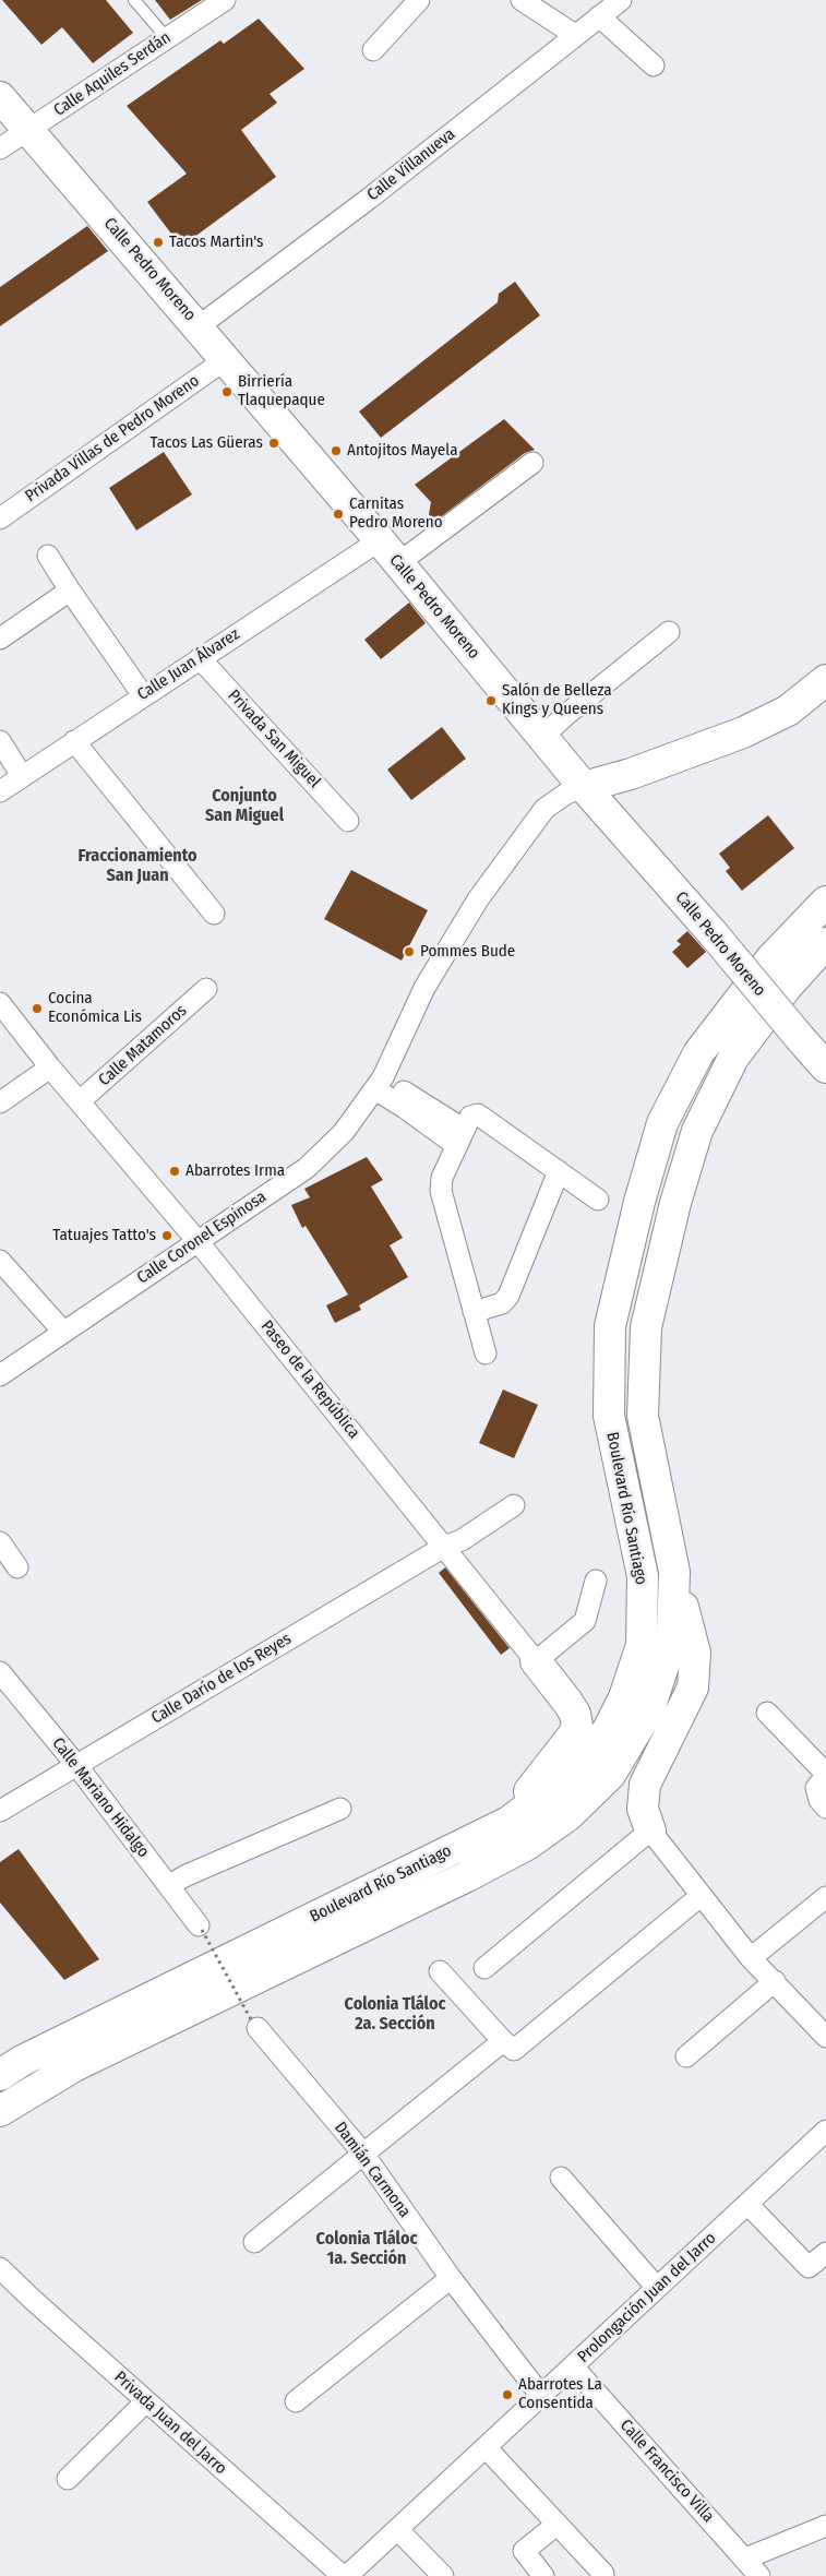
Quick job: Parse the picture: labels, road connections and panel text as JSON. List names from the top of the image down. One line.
{"streets":{"main road":["Calle Pedro Moreno","Boulevard Río Santiago"],"street":["Calle Aquiles Serdán","Calle Villanueva","Privada Villas de Pedro Moreno","Calle Juan Álvarez","Privada San Miguel","Calle Matamoros","Calle Coronel Espinosa","Paseo de la República","Calle Darío de los Reyes","Calle Mariano Hidalgo","Damián Carmona","Prolongación Juan del Jarro","Privada Juan del Jarro","Calle Francisco Villa"]},"crossings":[["Calle Aquiles Serdán","Calle Pedro Moreno"],["Calle Villanueva","Calle Pedro Moreno"],["Calle Pedro Moreno","Privada Villas de Pedro Moreno"],["Calle Pedro Moreno","Calle Juan Álvarez"],["Calle Pedro Moreno","Calle Coronel Espinosa"],["Calle Juan Álvarez","Privada San Miguel"],["Calle Matamoros","Paseo de la República"],["Calle Coronel Espinosa","Paseo de la República"],["Paseo de la República","Calle Darío de los Reyes"],["Calle Darío de los Reyes","Calle Mariano Hidalgo"],["Damián Carmona","Prolongación Juan del Jarro"],["Prolongación Juan del Jarro","Calle Francisco Villa"]],"districts":["Conjunto San Miguel","Fraccionamiento San Juan","Colonia Tláloc 2a. Sección","Colonia Tláloc 1a. Sección"],"places":["Tacos Martin's","Birriería Tlaquepaque","Tacos Las Güeras","Antojitos Mayela","Carnitas Pedro Moreno","Salón de Belleza Kings y Queens","Pommes Bude","Cocina Económica Lis","Abarrotes Irma","Tatuajes Tatto's","Abarrotes La Consentida"]}
